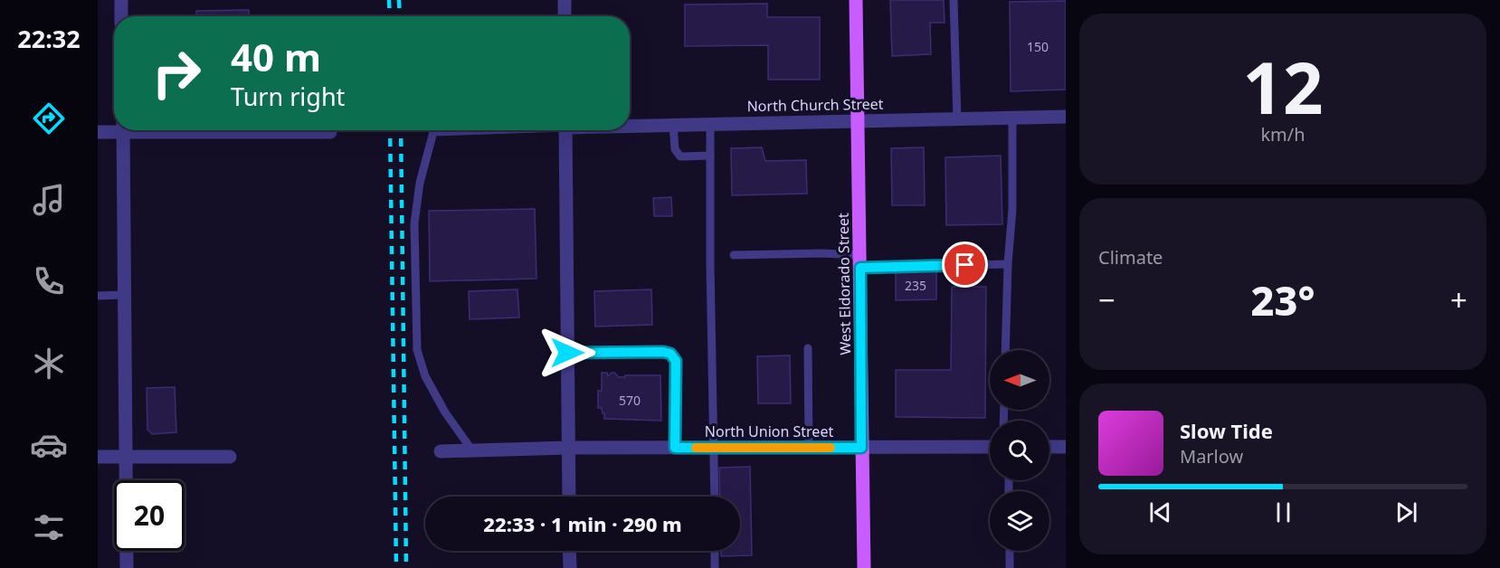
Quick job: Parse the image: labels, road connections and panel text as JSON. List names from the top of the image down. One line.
{"streets":{"main road":["West Eldorado Street"],"street":["North Church Street","North Union Street"]},"crossings":[["North Church Street","West Eldorado Street"],["West Eldorado Street","North Union Street"]],"house_numbers":["150","235","570"],"north":"left","page":{"tabs":"22:32","tile":[["12","km/h"],"Climate"],"turn":["40 m","Turn right"],"heat":["−","23°","+"],"song":["Slow Tide","Marlow"],"limit":"20","trip":"22:33 · 1 min · 290 m"}}
